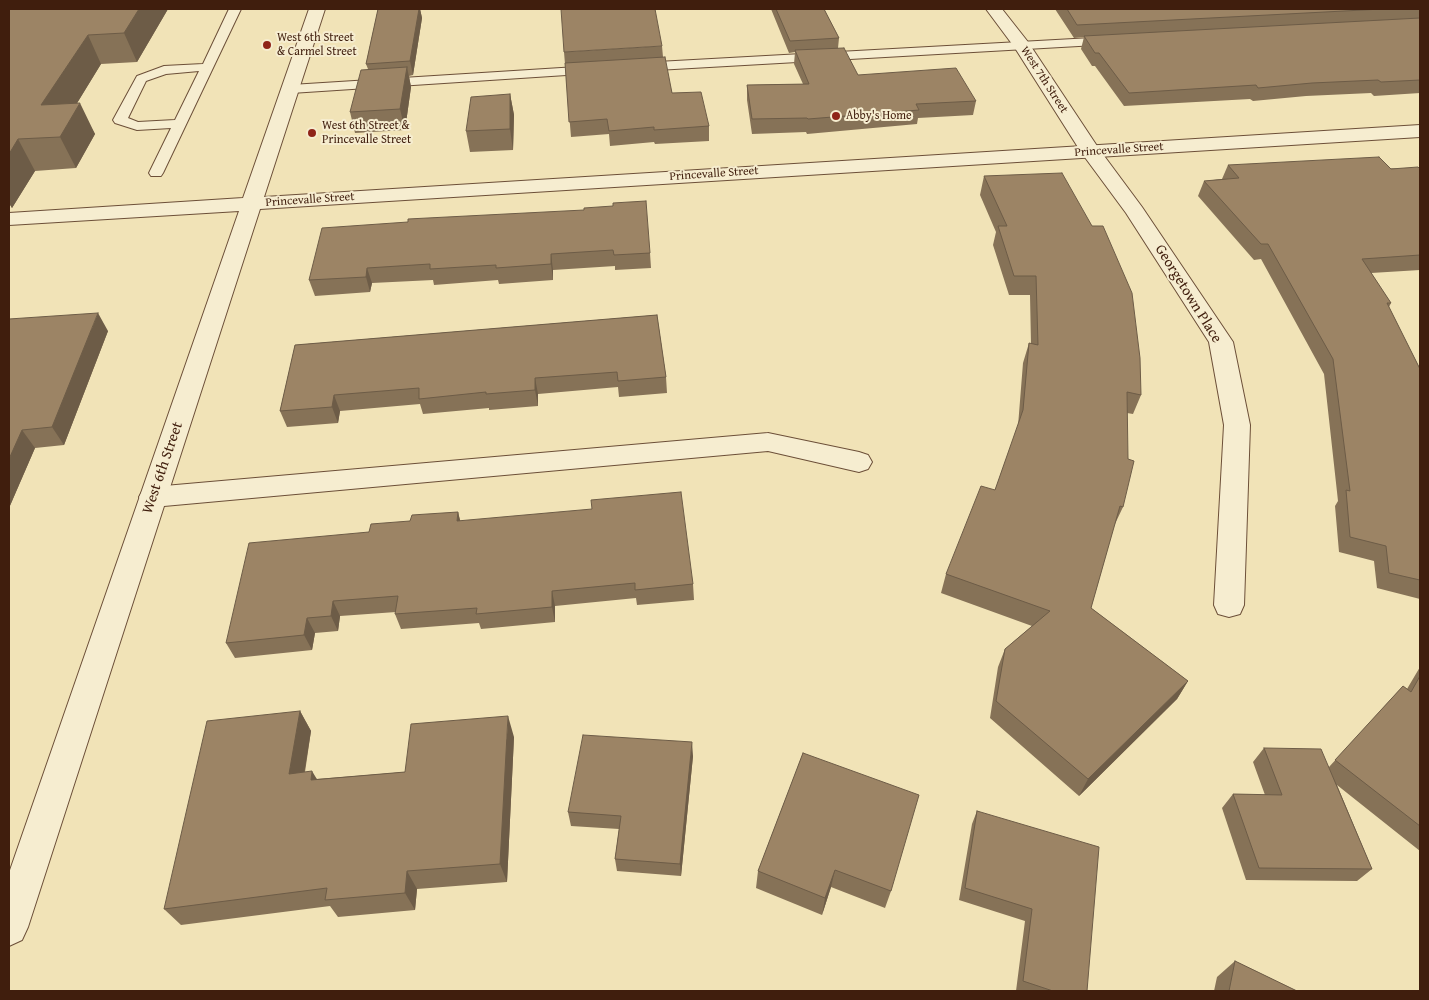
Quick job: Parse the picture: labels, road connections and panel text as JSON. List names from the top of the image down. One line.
{"streets":{"street":["West 7th Street","Princevalle Street","Georgetown Place","West 6th Street"]},"crossings":[["West 7th Street","Princevalle Street"],["West 7th Street","Georgetown Place"],["Princevalle Street","Georgetown Place"],["Princevalle Street","West 6th Street"]],"places":["West 6th Street & Carmel Street","Abby's Home","West 6th Street & Princevalle Street"]}
